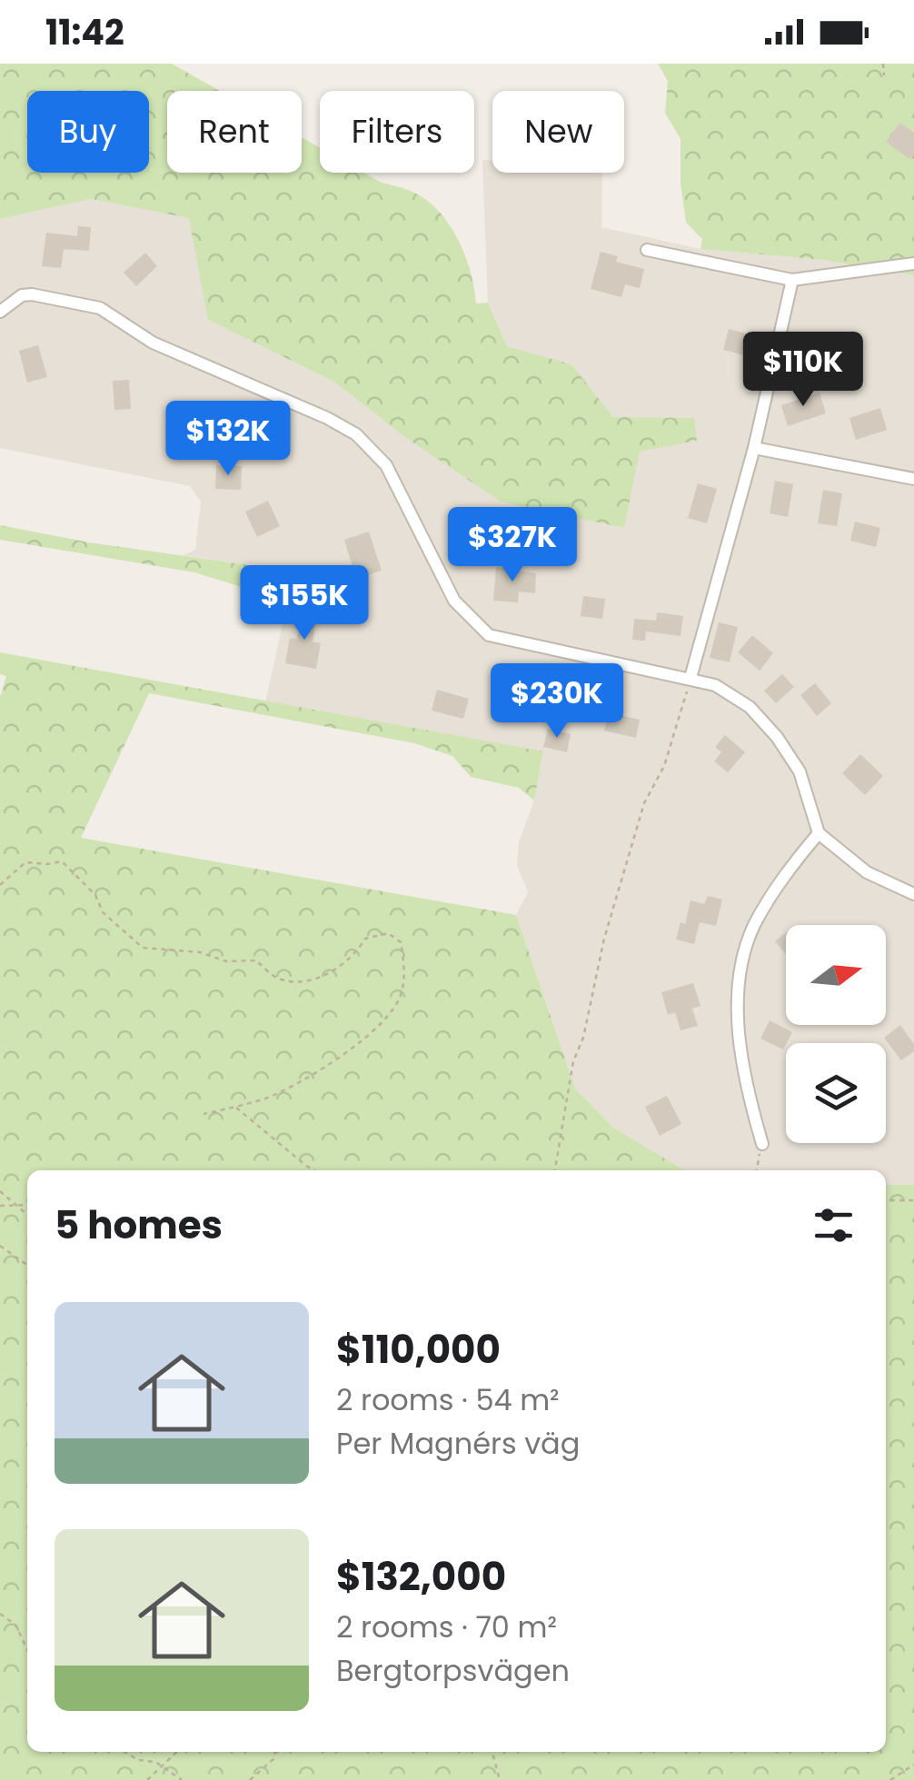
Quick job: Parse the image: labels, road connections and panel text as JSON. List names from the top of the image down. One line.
{"north":"right","page":{"status":"11:42","chip":["Buy","Rent","Filters","New"],"price":["$110K","$132K","$327K","$155K","$230K"],"heading":"5 homes","list":[{"name":"$110,000","note":"2 rooms · 54 m² · Per Magnérs väg"},{"name":"$132,000","note":"2 rooms · 70 m² · Bergtorpsvägen"}]}}
